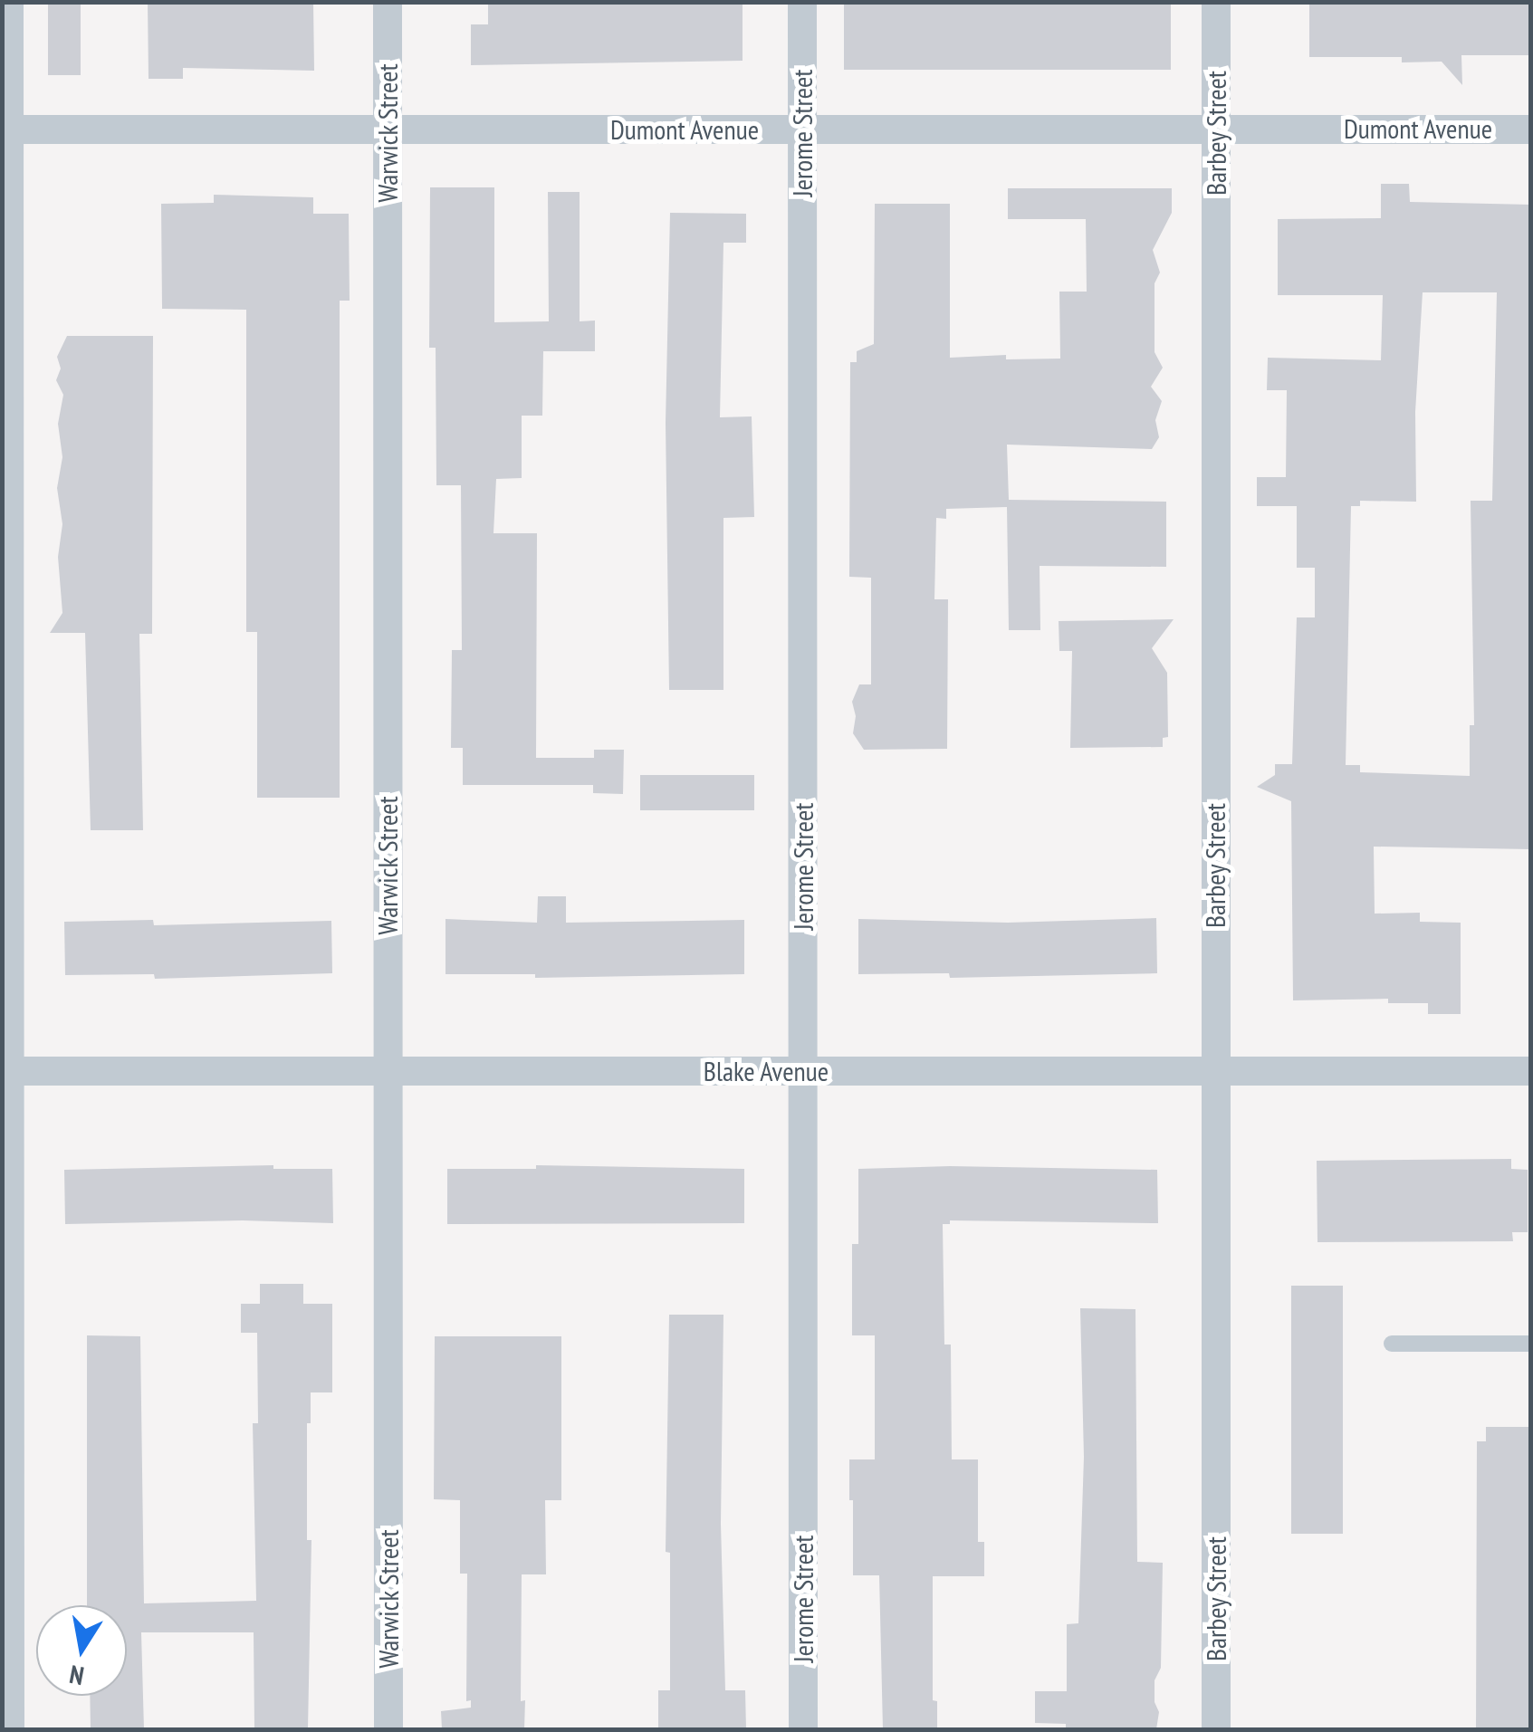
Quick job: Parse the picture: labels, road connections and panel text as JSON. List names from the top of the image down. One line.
{"streets":{"street":["Dumont Avenue","Warwick Street","Jerome Street","Barbey Street","Blake Avenue"]},"crossings":[["Dumont Avenue","Warwick Street"],["Dumont Avenue","Jerome Street"],["Dumont Avenue","Barbey Street"],["Warwick Street","Blake Avenue"],["Jerome Street","Blake Avenue"],["Barbey Street","Blake Avenue"]],"north":"bottom"}
